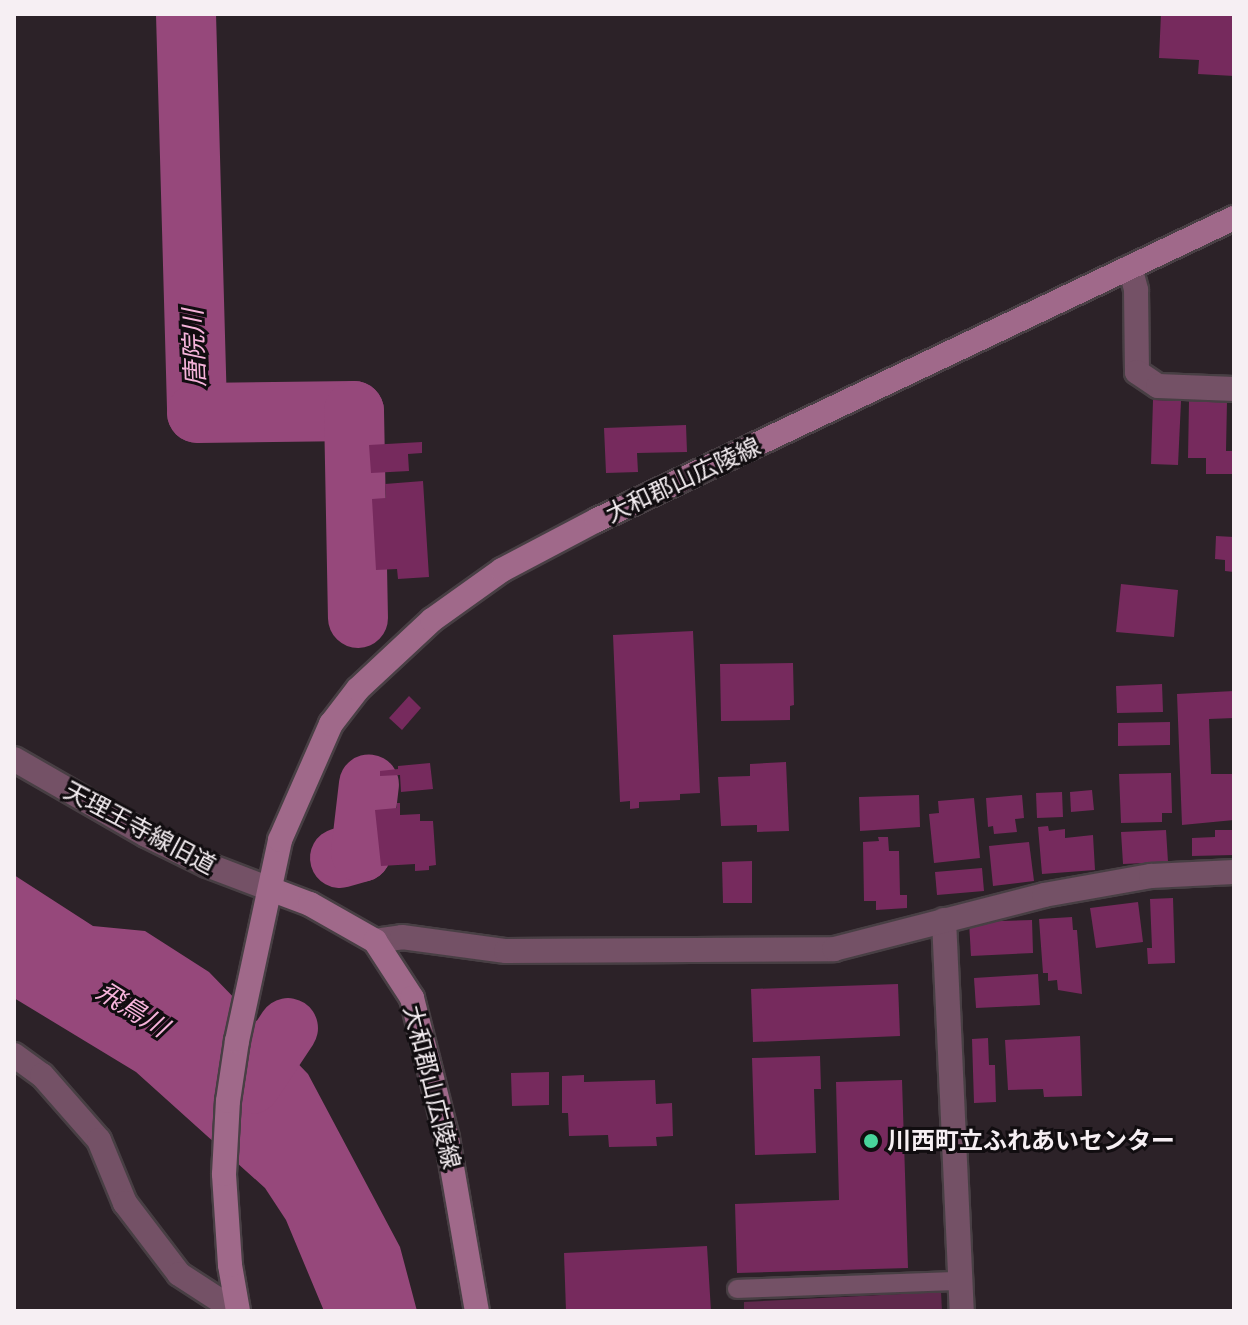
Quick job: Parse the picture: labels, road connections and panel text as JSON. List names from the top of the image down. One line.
{"streets":{"main road":["大和郡山広陵線"],"street":["天理王寺線旧道"]},"crossings":[["大和郡山広陵線","天理王寺線旧道"]],"water":["唐院川","飛鳥川"],"places":["川西町立ふれあいセンター"]}
